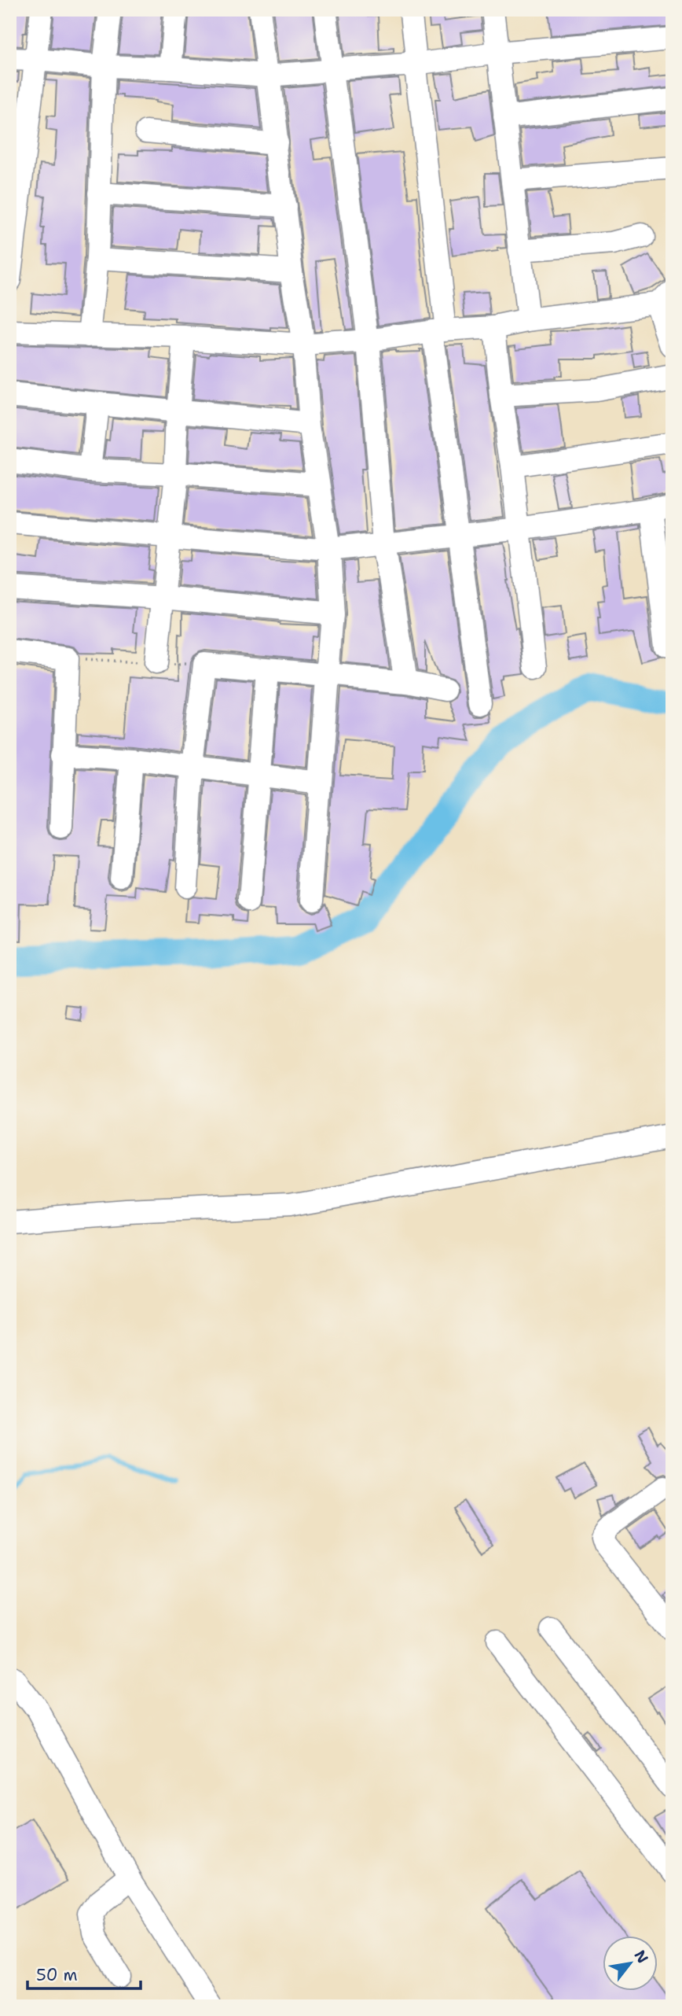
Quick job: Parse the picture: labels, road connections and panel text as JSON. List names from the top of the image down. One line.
{"scale_bar":"50 m","north":"top right"}
